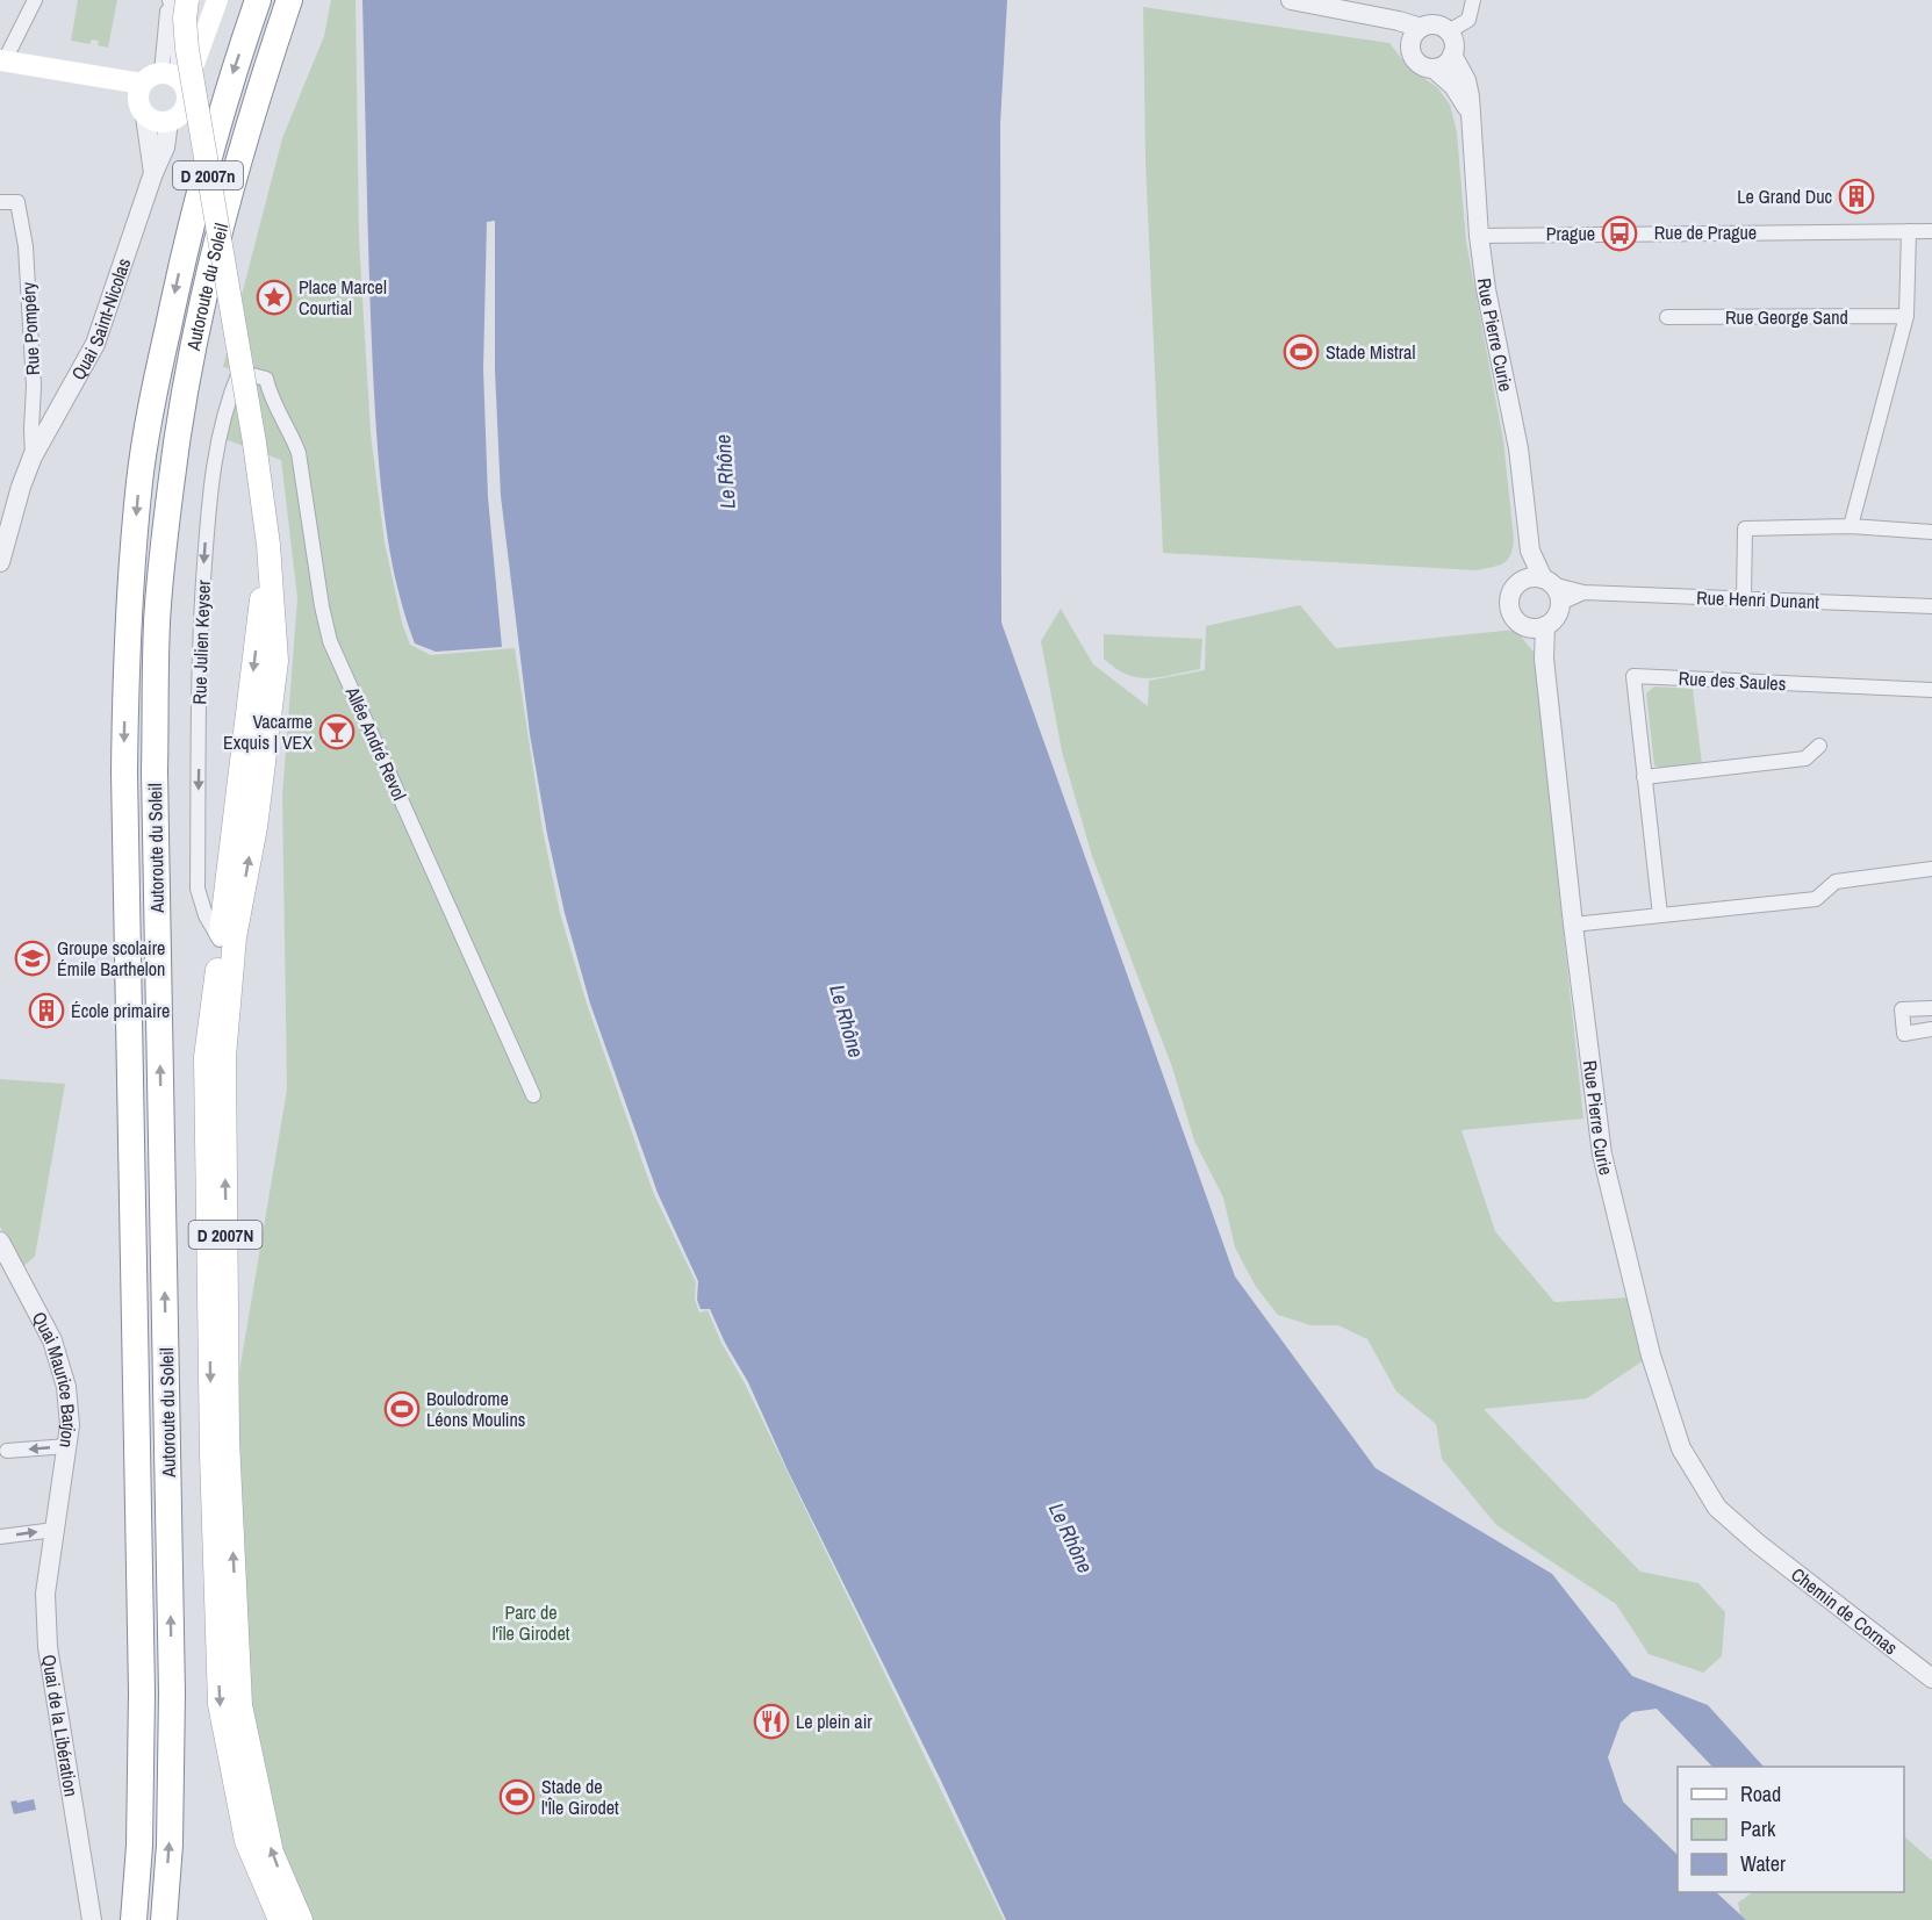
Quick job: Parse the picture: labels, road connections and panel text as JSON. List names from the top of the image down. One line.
{"streets":{"highway":["Autoroute du Soleil"],"main road":["D 2007n","D 2007N"],"street":["Rue de Prague","Quai Saint-Nicolas","Rue George Sand","Rue Pompéry","Rue Pierre Curie","Rue Henri Dunant","Rue Julien Keyser","Rue des Saules","Allée André Revol","Quai Maurice Barjon","Chemin de Cornas","Quai de la Libération"]},"crossings":[["D 2007n","D 2007N"],["Rue de Prague","Rue Pierre Curie"],["Quai Saint-Nicolas","Rue Pompéry"],["Rue Pierre Curie","Rue Henri Dunant"],["Rue Pierre Curie","Chemin de Cornas"],["Rue Julien Keyser","Allée André Revol"],["Rue Julien Keyser","D 2007N"],["Quai Maurice Barjon","Quai de la Libération"]],"one_way":["Rue Julien Keyser"],"water":["Le Rhône"],"parks":["Parc de l'île Girodet"],"places":{"building":["Le Grand Duc","École primaire"],"bus stop":["Prague"],"place":["Place Marcel Courtial"],"sports":["Stade Mistral","Boulodrome Léons Moulins","Stade de l'Île Girodet"],"bar":["Vacarme Exquis | VEX"],"school or university":["Groupe scolaire Émile Barthelon"],"restaurant":["Le plein air"]},"legend":["Road","Park","Water"]}
